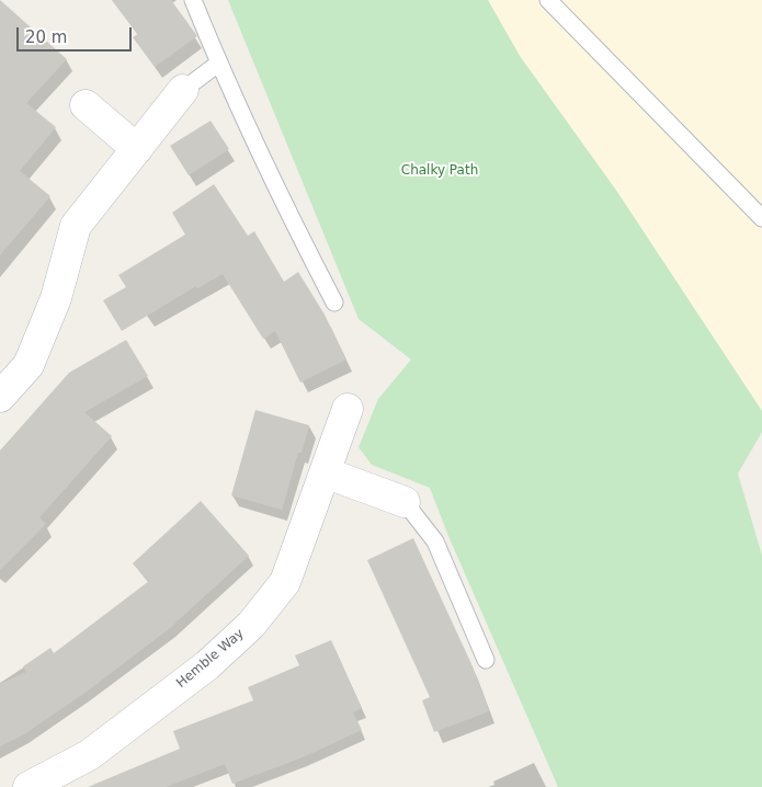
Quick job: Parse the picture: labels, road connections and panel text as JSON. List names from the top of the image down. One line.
{"streets":{"street":["Hemble Way"]},"parks":["Chalky Path"],"scale_bar":"20 m"}
